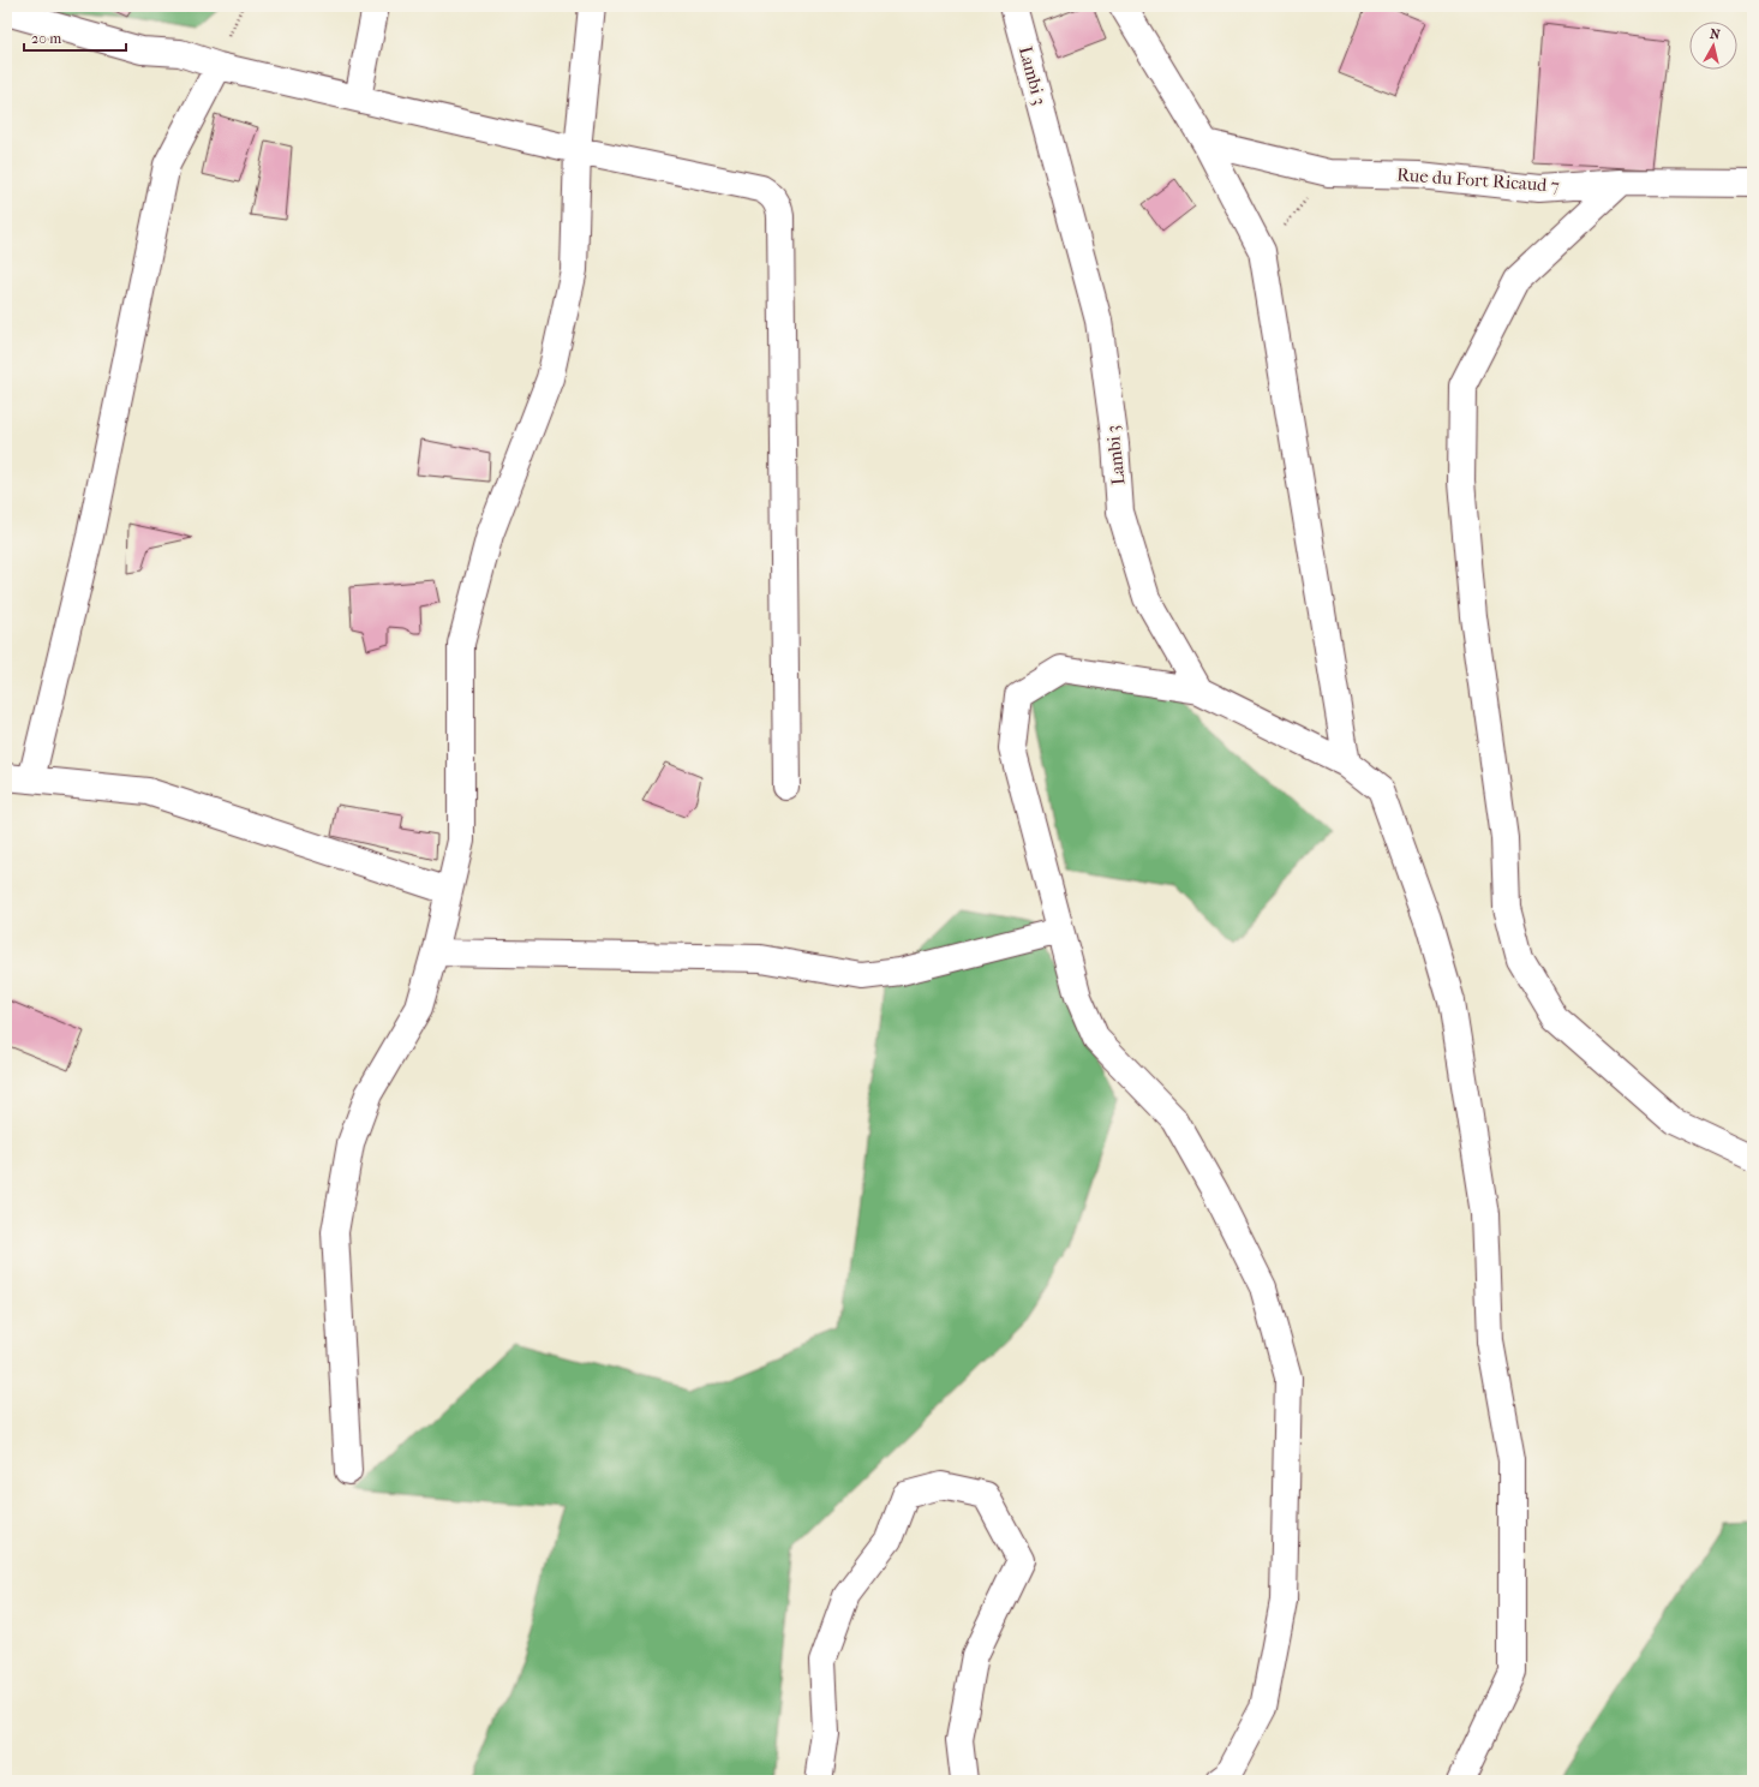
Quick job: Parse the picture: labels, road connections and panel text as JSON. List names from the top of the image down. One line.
{"streets":{"street":["Lambi 3","Rue du Fort Ricaud 7"]},"scale_bar":"20 m","north":"top"}
